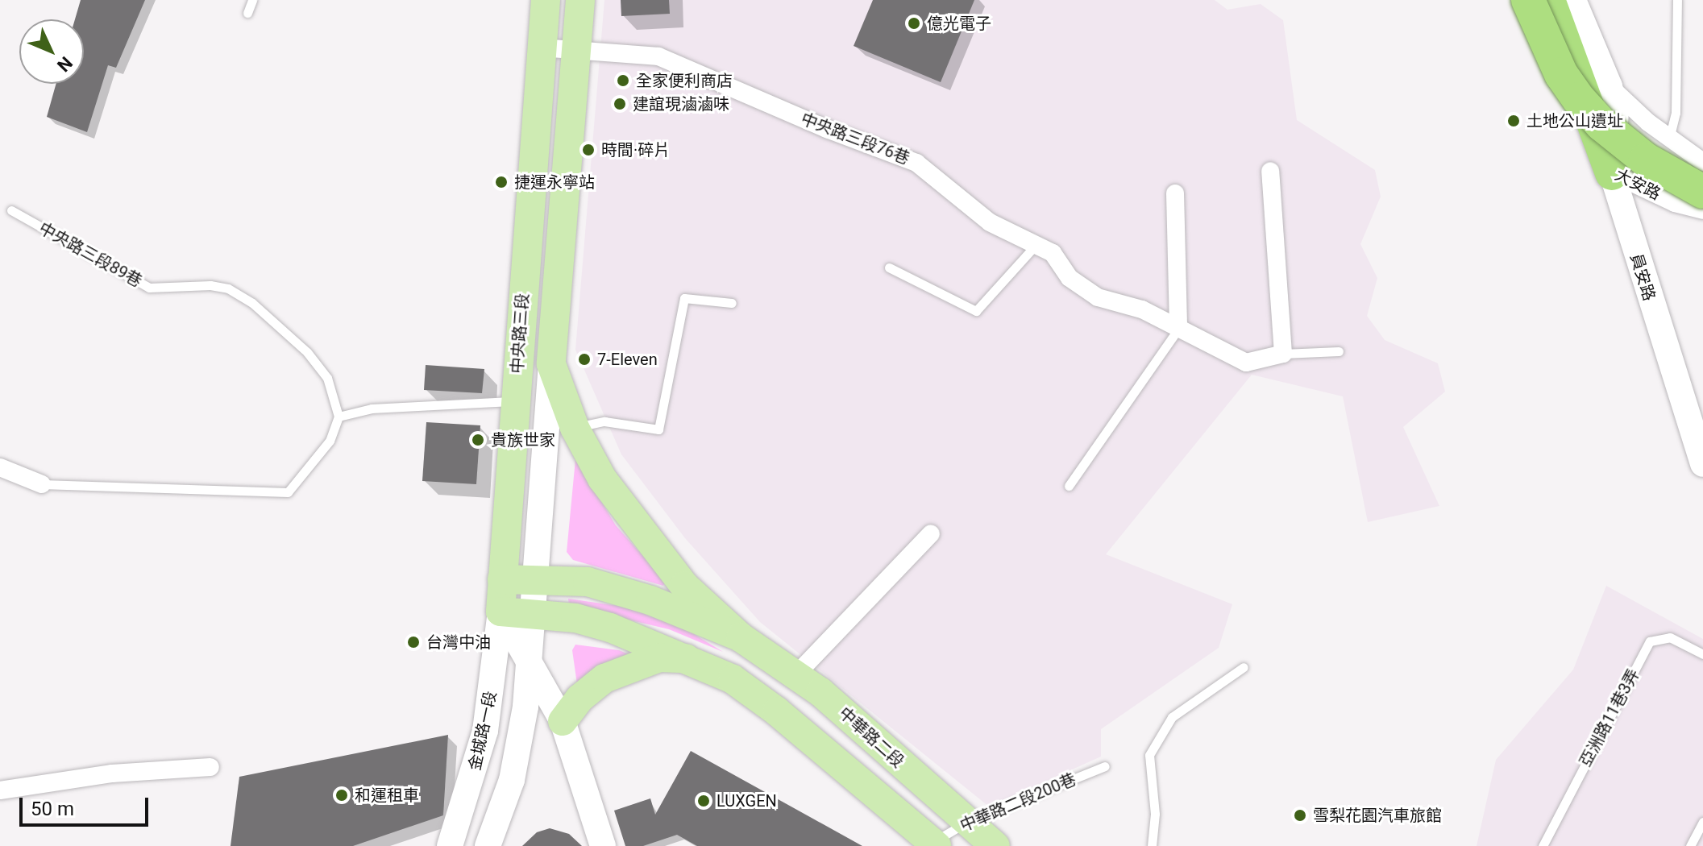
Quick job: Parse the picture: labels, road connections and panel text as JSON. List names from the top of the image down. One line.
{"streets":{"main road":["中央路三段","中華路二段"],"street":["中央路三段76巷","大安路","員安路","金城路一段"],"lane":["中央路三段89巷","亞洲路11巷3弄","中華路二段200巷"]},"crossings":[["中央路三段76巷","中央路三段"],["大安路","員安路"],["中央路三段","金城路一段"],["中華路二段","中華路二段200巷"]],"places":["億光電子","全家便利商店","建誼現滷滷味","土地公山遺址","時間·碎片","捷運永寧站","7-Eleven","貴族世家","台灣中油","和運租車","LUXGEN","雪梨花園汽車旅館"],"scale_bar":"50 m","north":"bottom right"}
